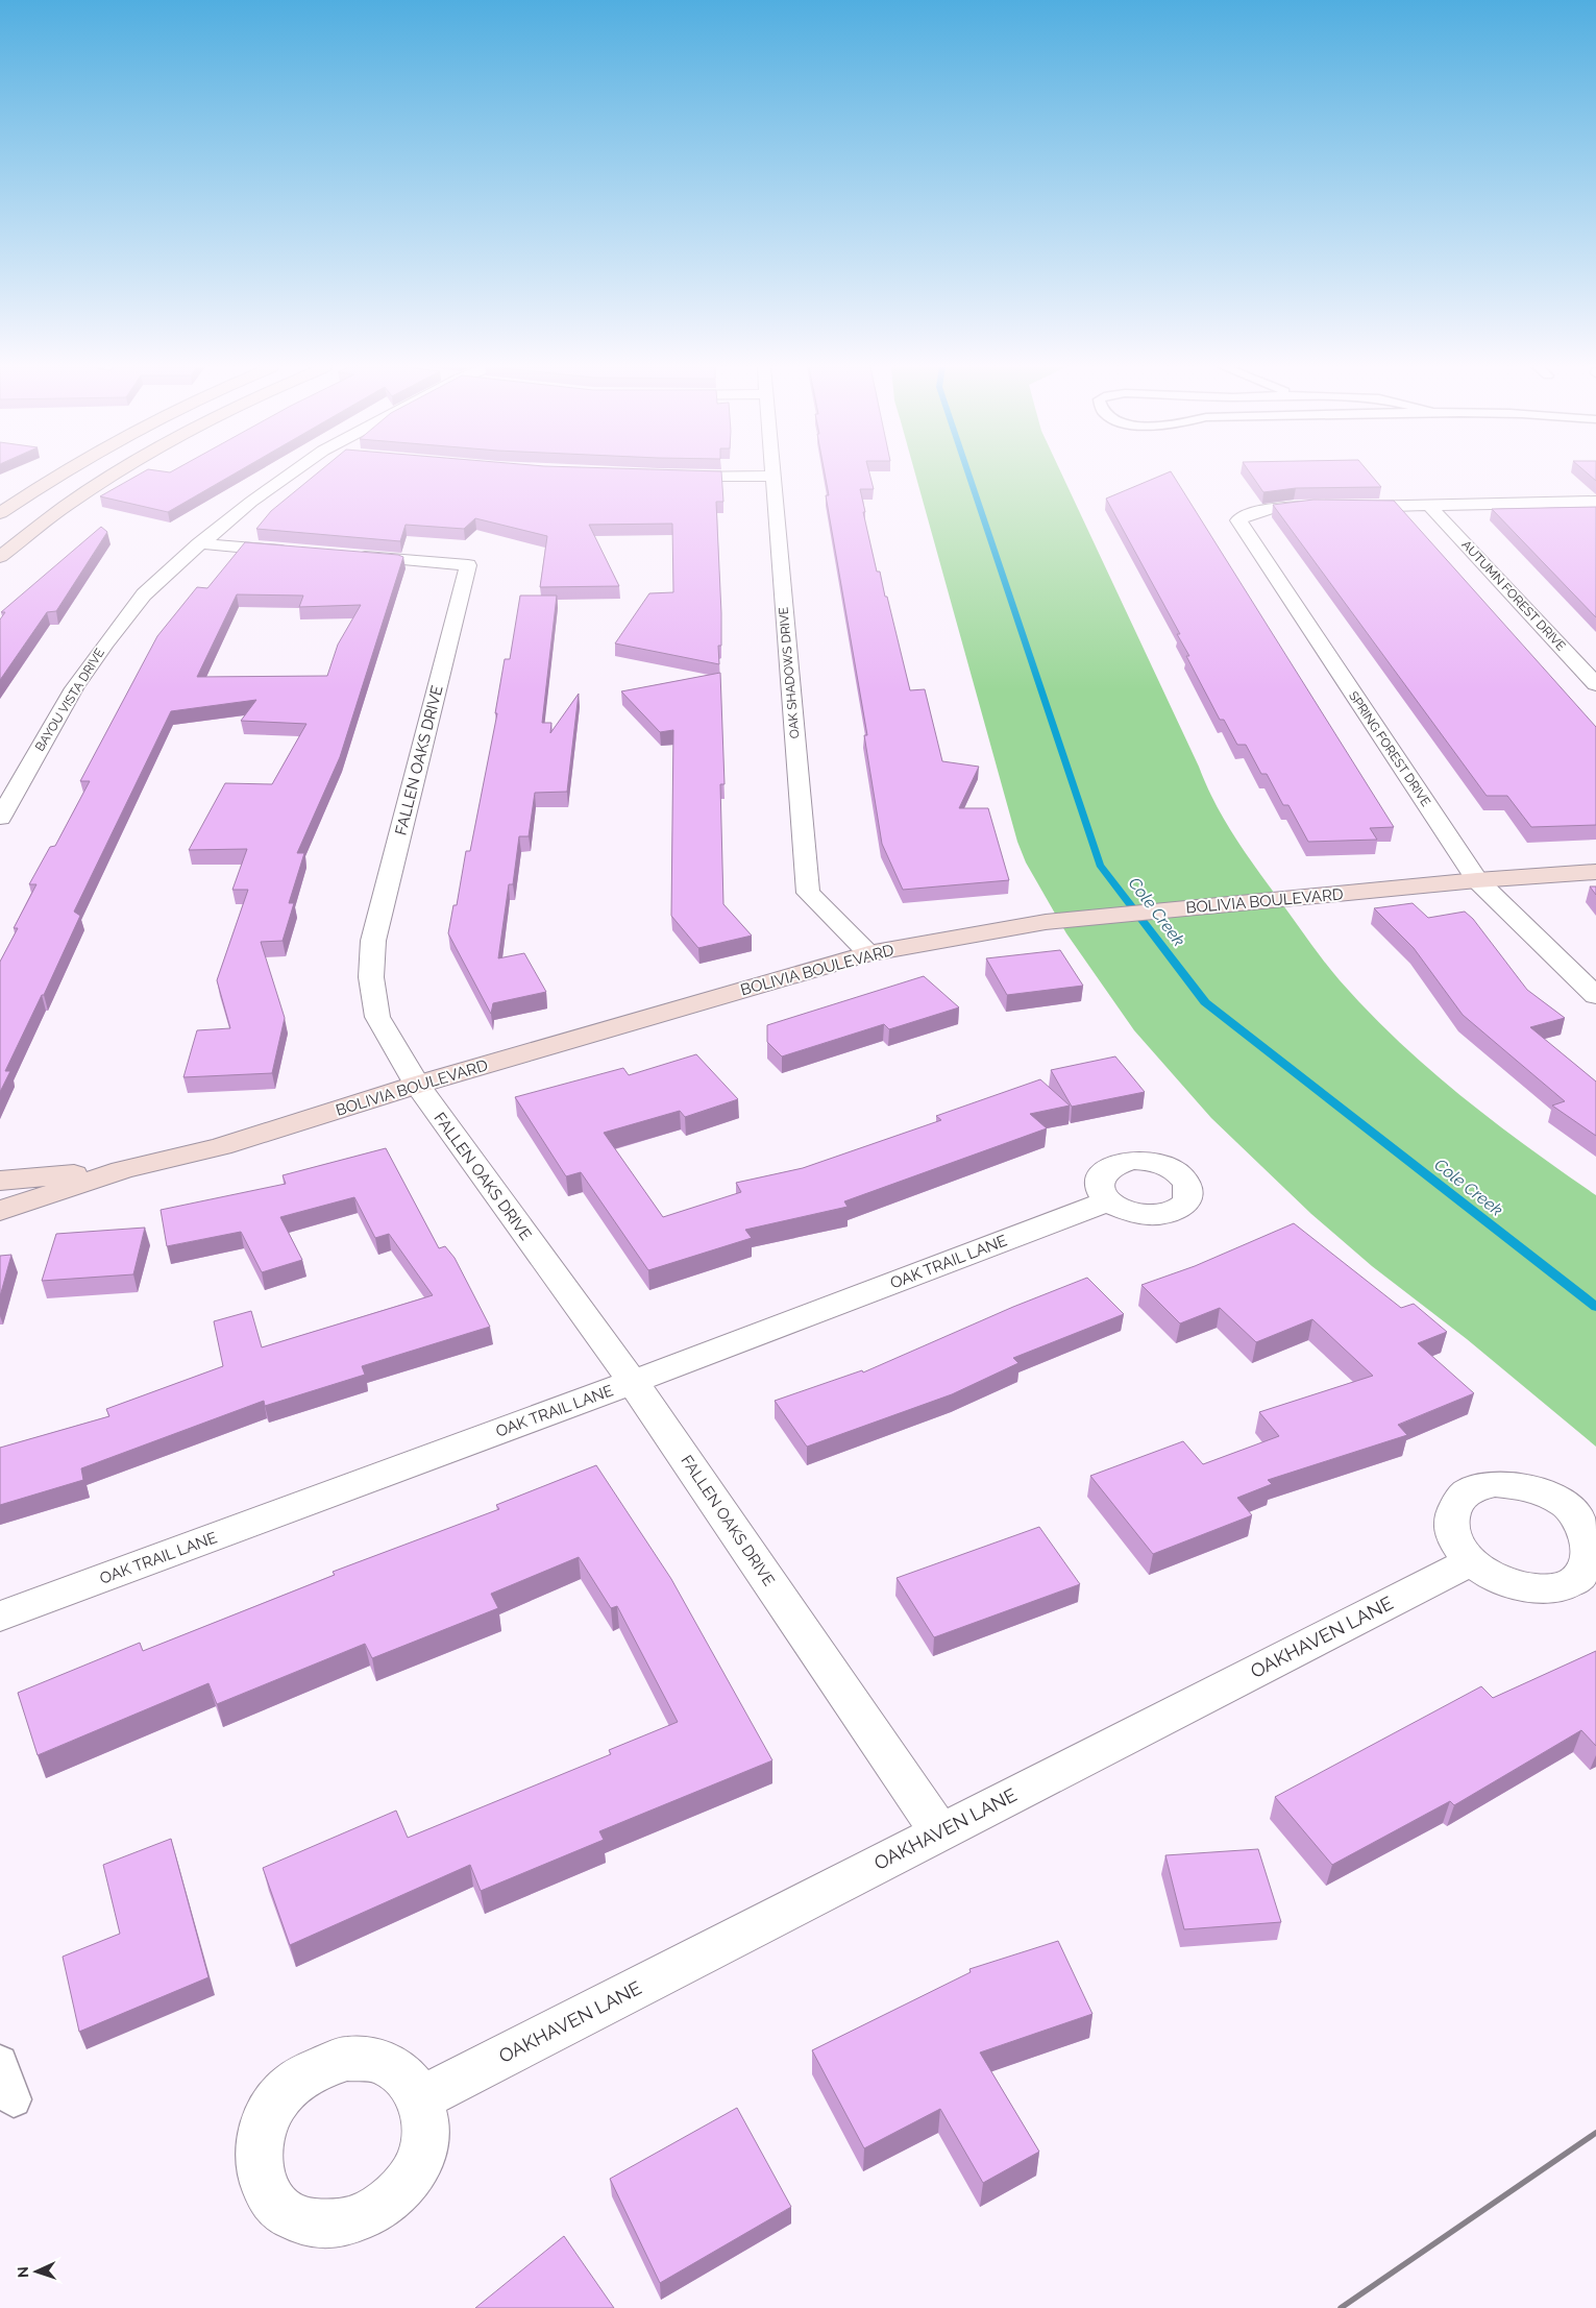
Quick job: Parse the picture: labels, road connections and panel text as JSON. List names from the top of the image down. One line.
{"streets":{"main road":["BOLIVIA BOULEVARD"],"street":["AUTUMN FOREST DRIVE","OAK SHADOWS DRIVE","BAYOU VISTA DRIVE","SPRING FOREST DRIVE","FALLEN OAKS DRIVE","OAK TRAIL LANE","OAKHAVEN LANE"]},"crossings":[["OAK SHADOWS DRIVE","BOLIVIA BOULEVARD"],["SPRING FOREST DRIVE","BOLIVIA BOULEVARD"],["FALLEN OAKS DRIVE","BOLIVIA BOULEVARD"],["FALLEN OAKS DRIVE","OAK TRAIL LANE"],["FALLEN OAKS DRIVE","OAKHAVEN LANE"]],"water":["Cole Creek"],"north":"left"}
